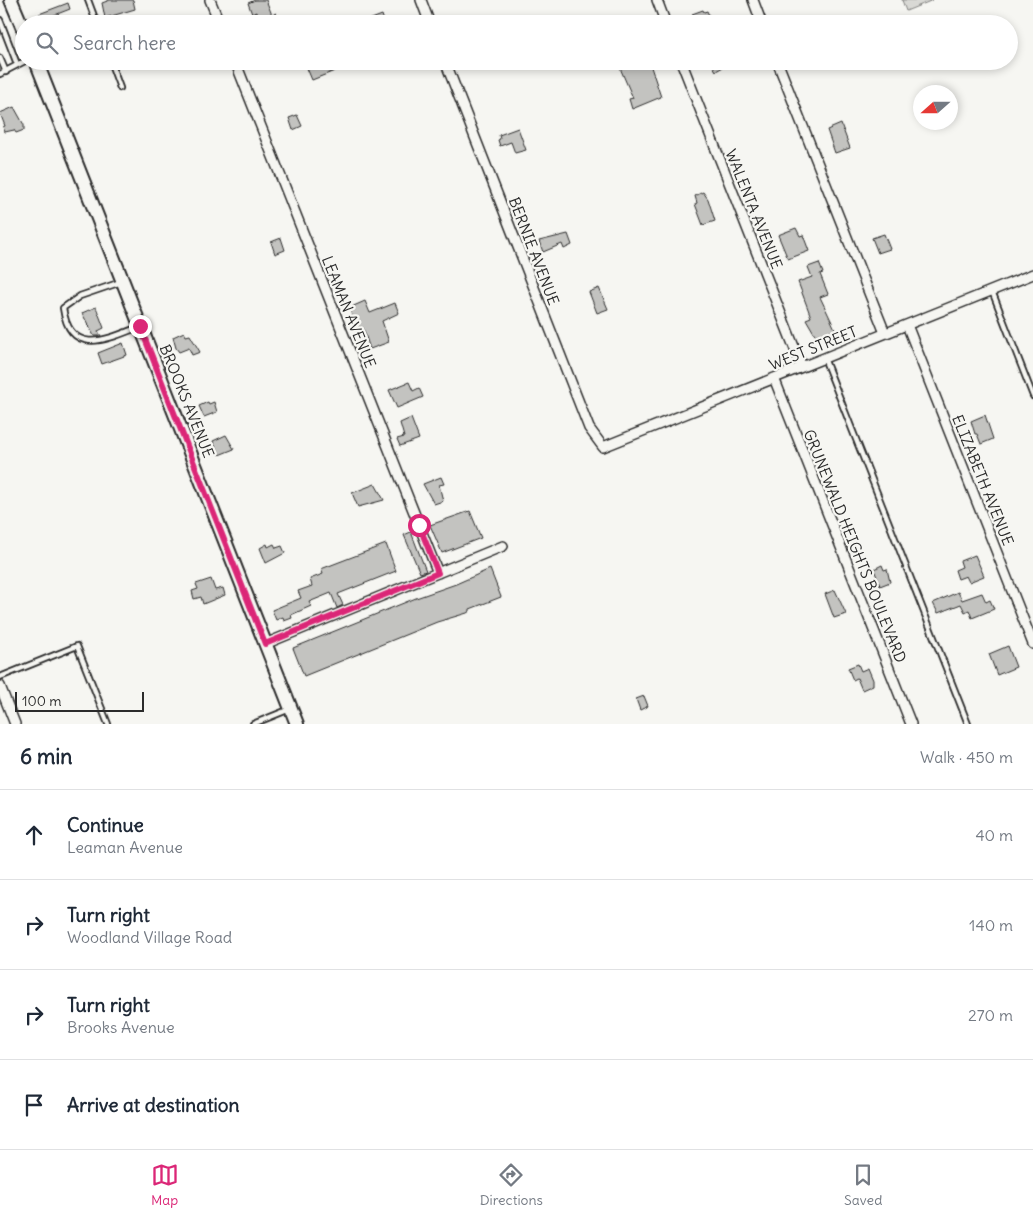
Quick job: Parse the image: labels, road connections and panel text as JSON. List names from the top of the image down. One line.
{"streets":{"street":["WALENTA AVENUE","BERNIE AVENUE","LEAMAN AVENUE","WEST STREET","BROOKS AVENUE","ELIZABETH AVENUE","GRUNEWALD HEIGHTS BOULEVARD"]},"crossings":[["WALENTA AVENUE","WEST STREET"],["BERNIE AVENUE","WEST STREET"],["WEST STREET","ELIZABETH AVENUE"],["WEST STREET","GRUNEWALD HEIGHTS BOULEVARD"]],"scale_bar":"100 m","north":"left","page":{"search":"Search here","scale":"100 m","heading":["6 min","Walk · 450 m"],"list":[["Continue","Leaman Avenue","40 m"],["Turn right","Woodland Village Road","140 m"],["Turn right","Brooks Avenue","270 m"],"Arrive at destination"],"nav":["Map","Directions","Saved"]}}
